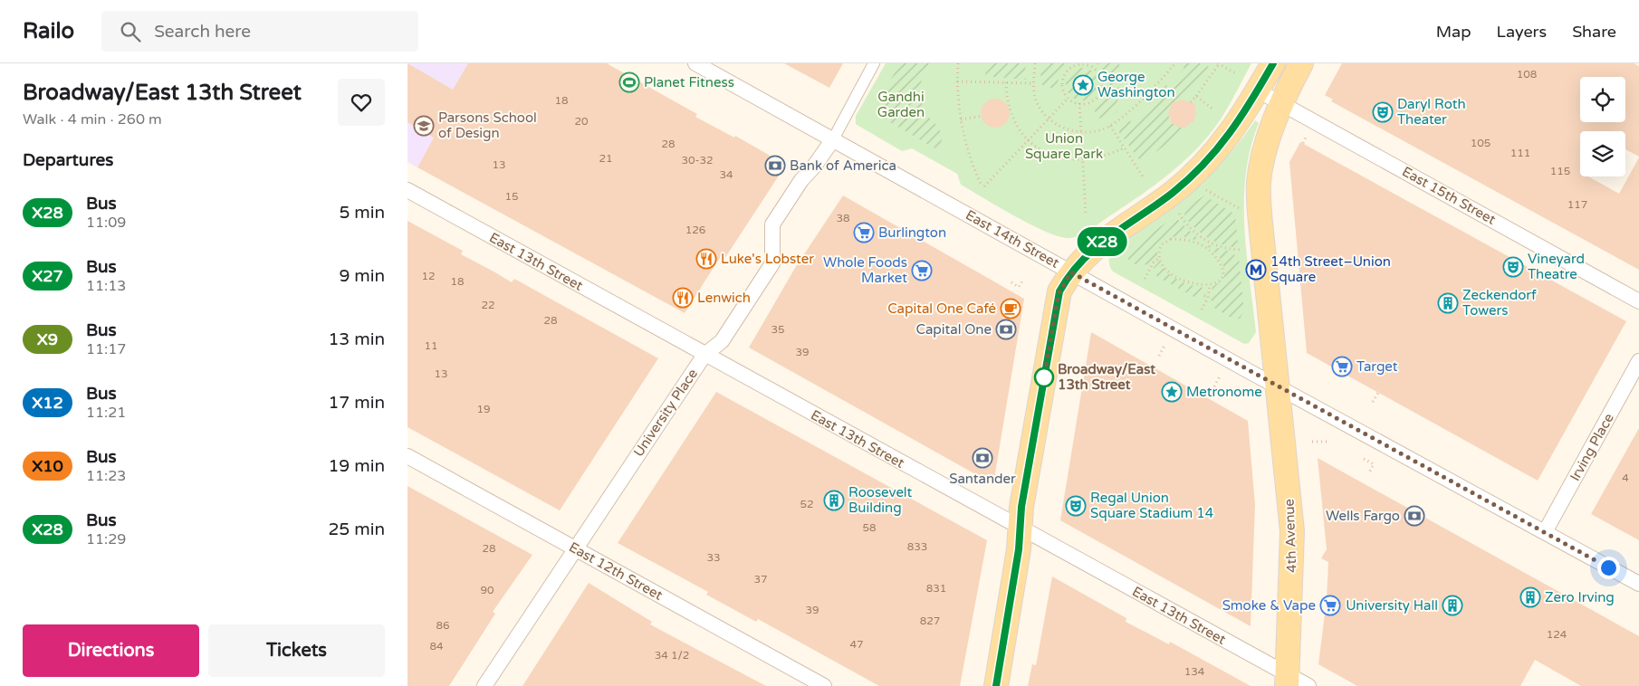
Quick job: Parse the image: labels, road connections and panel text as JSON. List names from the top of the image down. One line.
{"streets":{"main road":["4th Avenue"],"street":["East 15th Street","East 14th Street","East 13th Street","University Place","Irving Place","East 12th Street"]},"crossings":[["East 15th Street","4th Avenue"],["East 14th Street","University Place"],["East 14th Street","Irving Place"],["East 14th Street","4th Avenue"],["East 13th Street","University Place"],["East 13th Street","4th Avenue"],["University Place","East 12th Street"]],"parks":["Gandhi Garden","Union Square Park"],"places":{"sports":["Planet Fitness"],"place":["George Washington","Metronome"],"theatre":["Daryl Roth Theater","Vineyard Theatre","Regal Union Square Stadium 14"],"school or university":["Parsons School of Design"],"bank":["Bank of America","Capital One","Santander","Wells Fargo"],"supermarket":["Burlington","Whole Foods Market","Target","Smoke & Vape"],"restaurant":["Luke's Lobster","Lenwich"],"metro station":["14th Street–Union Square"],"building":["Zeckendorf Towers","Roosevelt Building","Zero Irving","University Hall"],"cafe":["Capital One Café"],"other":["Broadway/East 13th Street"]},"lines":["bus line X28"],"house_numbers":["108","18","20","105","28","111","21","30-32","13","115","34","15","117","38","126","12","18","22","28","35","11","39","13","19","4","52","58","833","28","33","37","831","90","39","827","86","124","47","84","34 1/2","134"],"page":{"header":"Railo","search":"Search here","nav":["Map","Layers","Share"],"heading":[["Broadway/East 13th Street","Walk · 4 min · 260 m"],"Departures"],"on_map":"X28","list":[{"mark":"X28","name":"Bus","note":"11:09","value":"5 min"},{"mark":"X27","name":"Bus","note":"11:13","value":"9 min"},{"mark":"X9","name":"Bus","note":"11:17","value":"13 min"},{"mark":"X12","name":"Bus","note":"11:21","value":"17 min"},{"mark":"X10","name":"Bus","note":"11:23","value":"19 min"},{"mark":"X28","name":"Bus","note":"11:29","value":"25 min"}],"buttons":["Directions","Tickets"]}}
